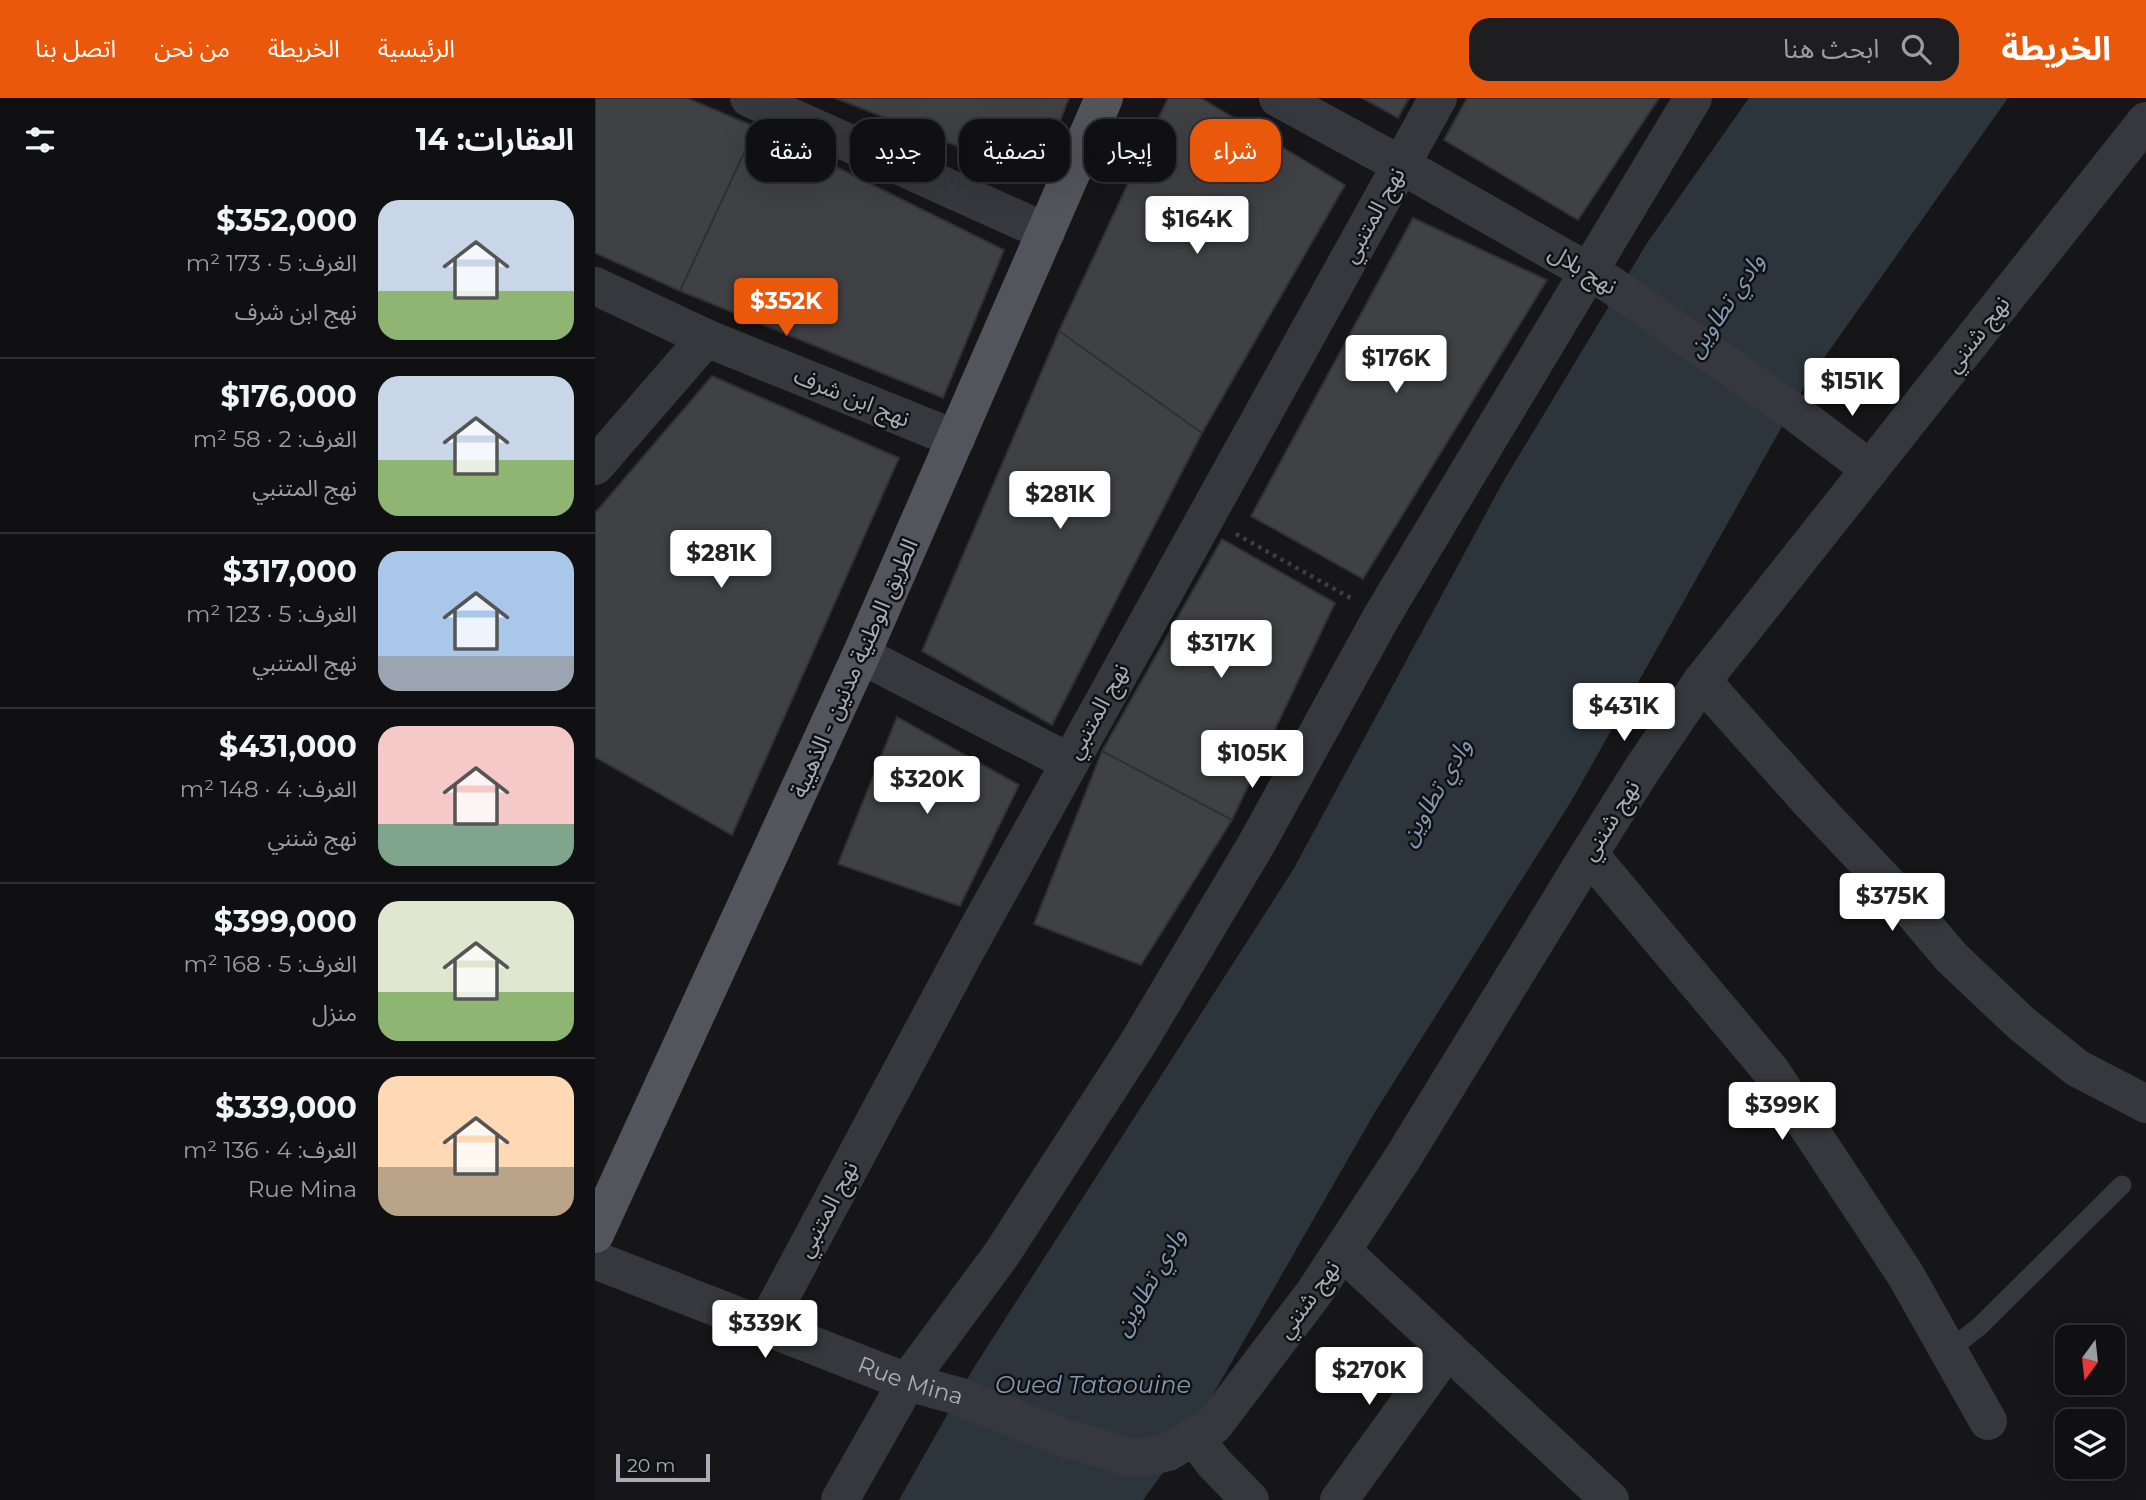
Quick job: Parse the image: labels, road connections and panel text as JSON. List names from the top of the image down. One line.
{"streets":{"main road":["الطريق الوطنية مدنين - الذهيبة"],"street":["نهج المتنبي","نهج بلال","نهج شنني","نهج ابن شرف","Rue Mina"]},"crossings":[["نهج المتنبي","نهج بلال"],["نهج المتنبي","Rue Mina"],["نهج بلال","نهج شنني"],["نهج شنني","Rue Mina"],["نهج ابن شرف","الطريق الوطنية مدنين - الذهيبة"]],"water":["وادي تطاوين","Oued Tataouine"],"scale_bar":"20 m","north":"bottom","page":{"header":"الخريطة","search":"ابحث هنا","nav":["الرئيسية","الخريطة","من نحن","اتصل بنا"],"heading":"العقارات: 14","chip":["شراء","إيجار","تصفية","جديد","شقة"],"list":[{"name":"$352,000","note":"الغرف: 5 · 173 m² · نهج ابن شرف"},{"name":"$176,000","note":"الغرف: 2 · 58 m² · نهج المتنبي"},{"name":"$317,000","note":"الغرف: 5 · 123 m² · نهج المتنبي"},{"name":"$431,000","note":"الغرف: 4 · 148 m² · نهج شنني"},{"name":"$399,000","note":"الغرف: 5 · 168 m² · منزل"},{"name":"$339,000","note":"الغرف: 4 · 136 m² · Rue Mina"}],"price":["$164K","$352K","$176K","$151K","$281K","$281K","$317K","$431K","$105K","$320K","$375K","$399K","$339K","$270K"],"scale":"20 m"}}
